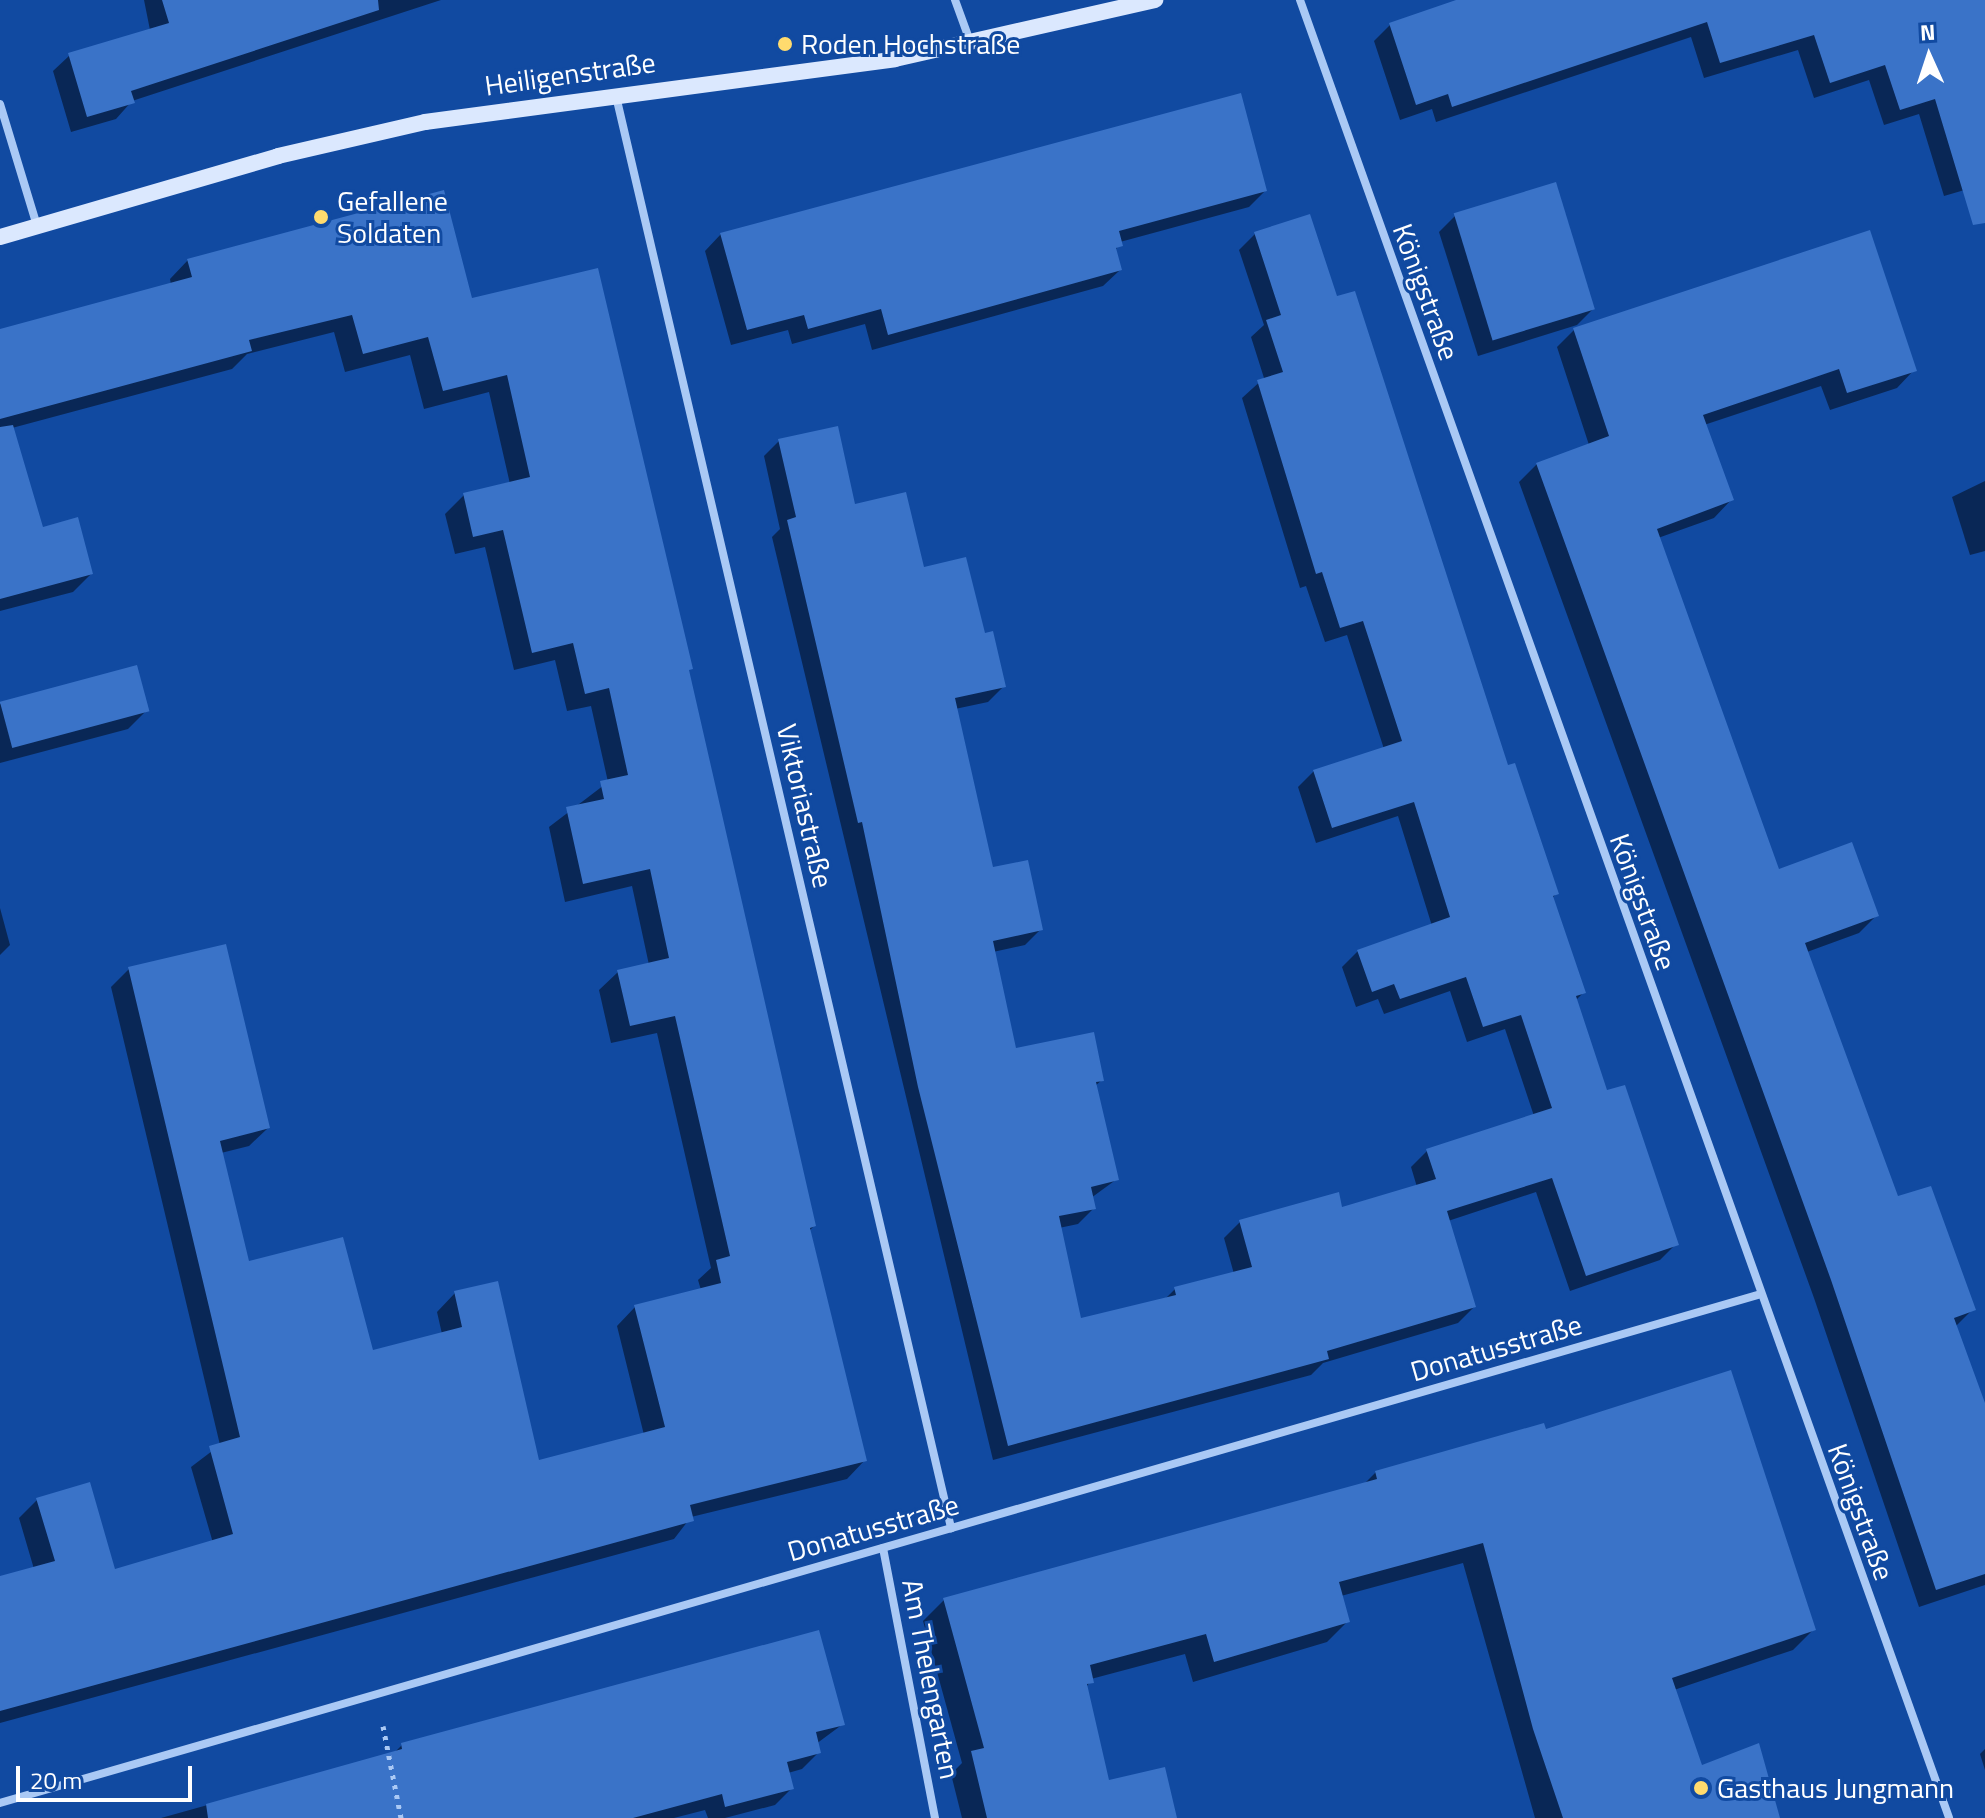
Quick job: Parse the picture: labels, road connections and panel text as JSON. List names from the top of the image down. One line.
{"streets":{"street":["Heiligenstraße","Königstraße","Viktoriastraße","Donatusstraße","Am Thelengarten"]},"crossings":[["Heiligenstraße","Viktoriastraße"],["Königstraße","Donatusstraße"],["Viktoriastraße","Donatusstraße"],["Donatusstraße","Am Thelengarten"]],"places":["Roden Hochstraße","Gefallene Soldaten","Gasthaus Jungmann"],"scale_bar":"20 m","north":"top"}
